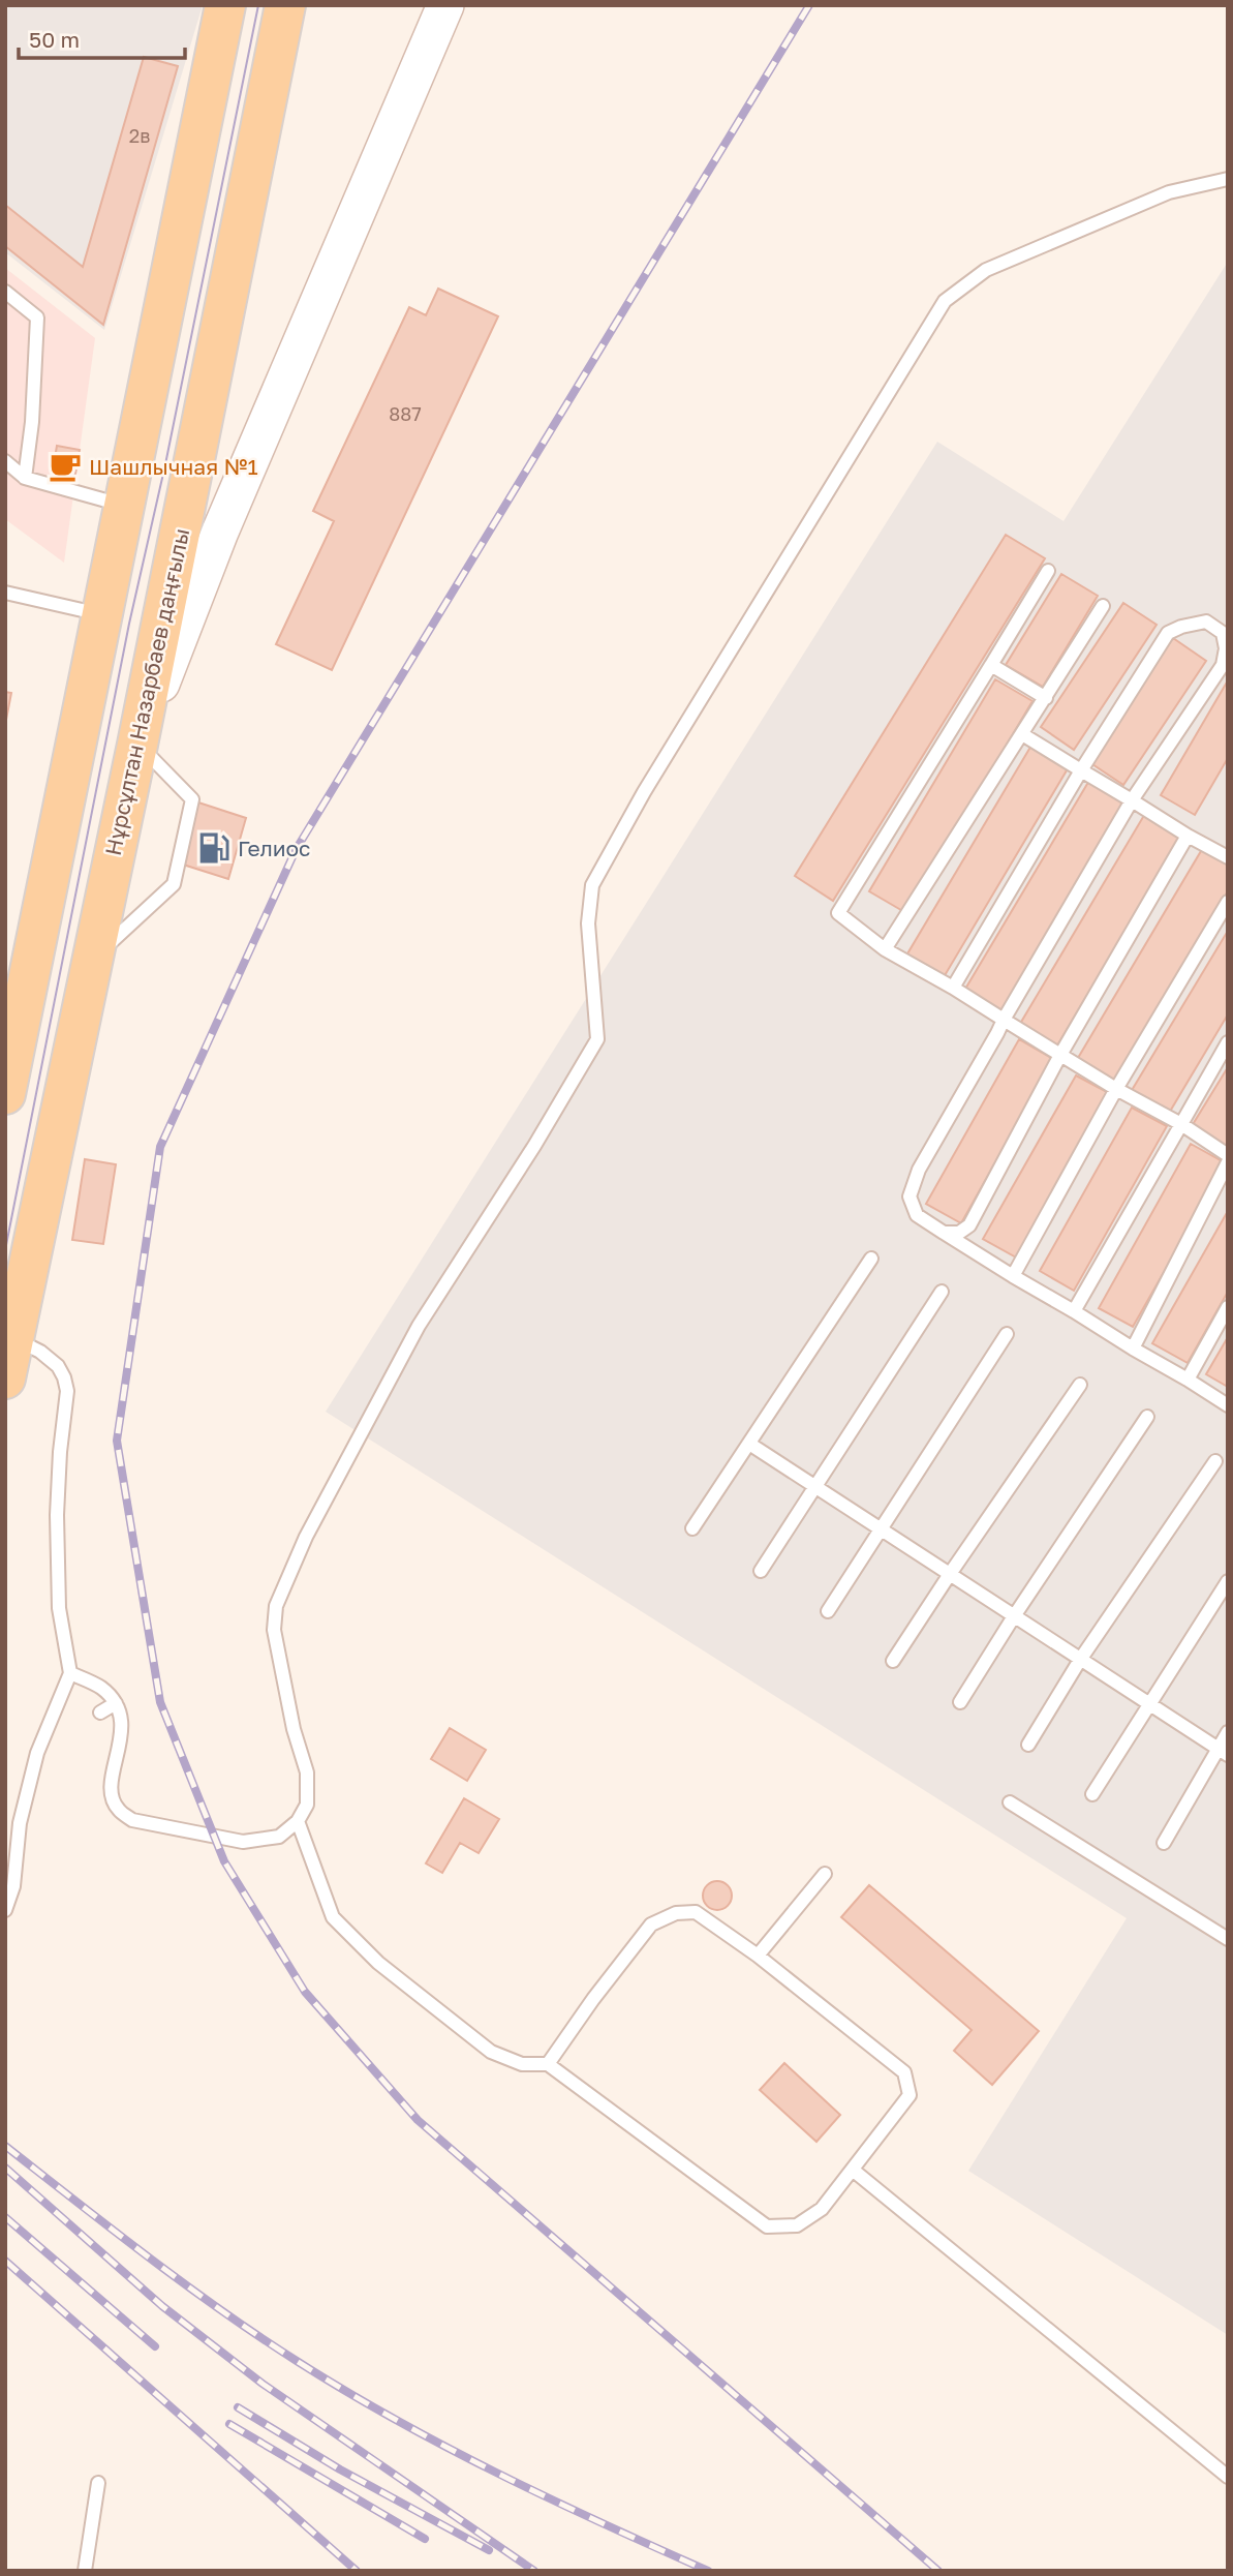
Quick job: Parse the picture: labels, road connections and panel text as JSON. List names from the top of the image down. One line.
{"streets":{"main road":["Нұрсұлтан Назарбаев даңғылы"]},"places":{"cafe":["Шашлычная №1"],"fuel station":["Гелиос"]},"house_numbers":["2в","887"],"scale_bar":"50 m"}
